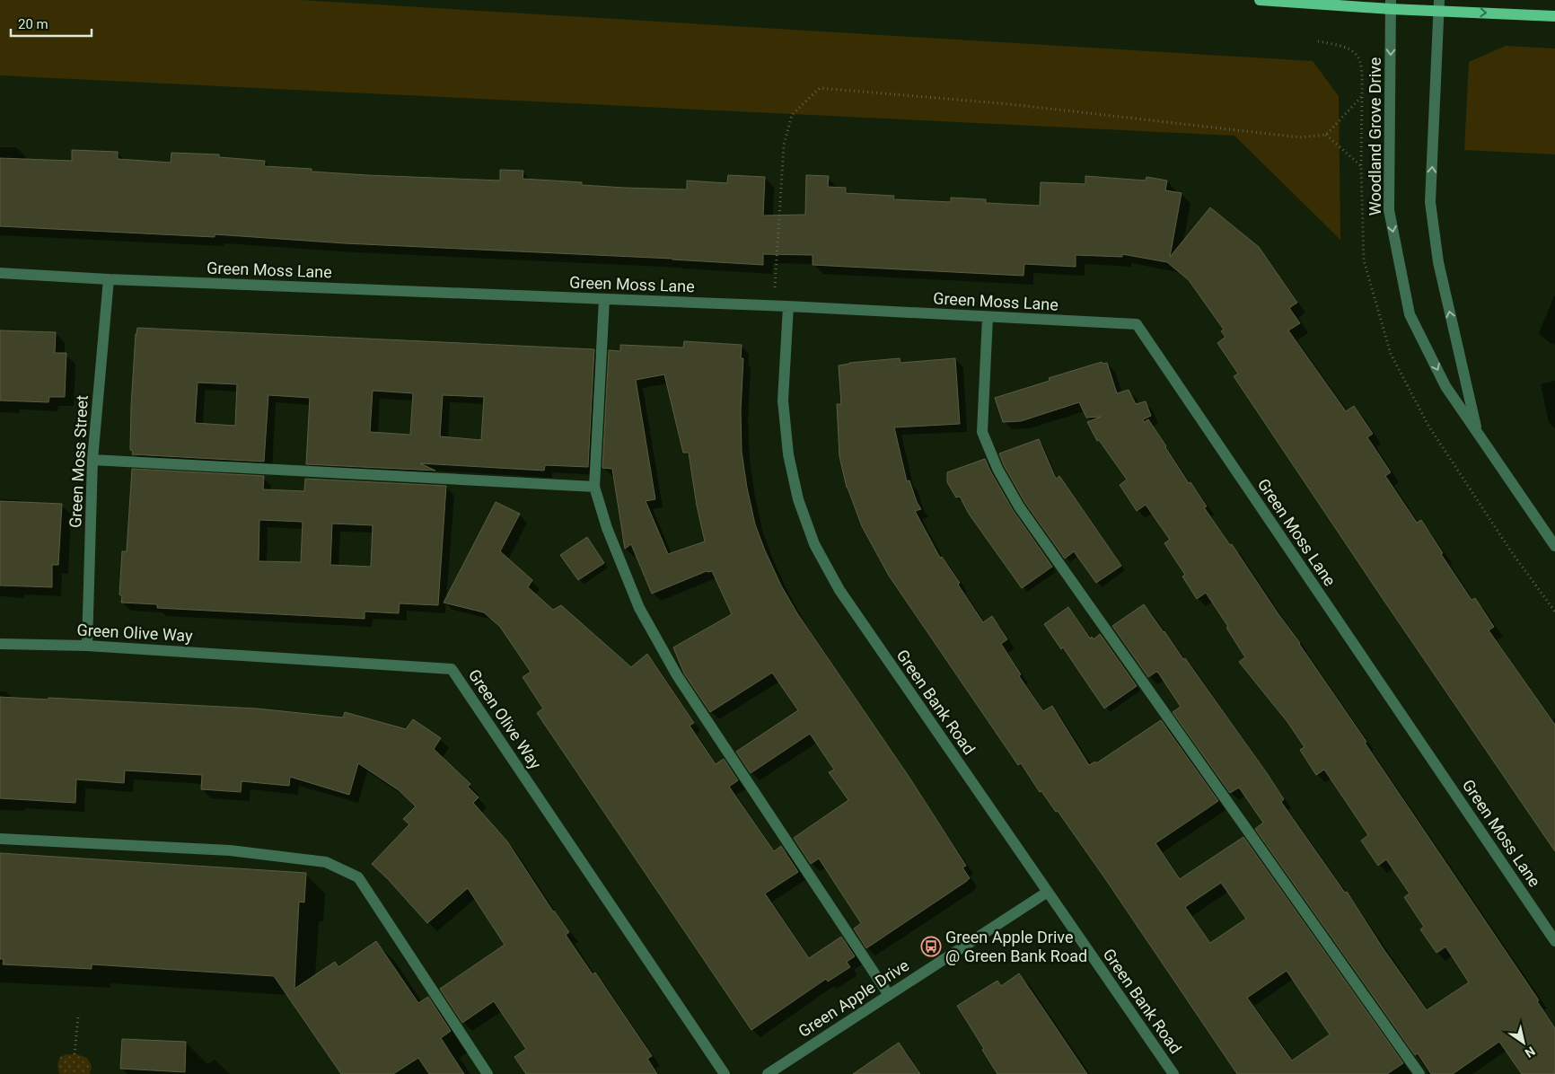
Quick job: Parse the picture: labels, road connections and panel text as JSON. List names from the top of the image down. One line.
{"streets":{"street":["Woodland Grove Drive","Green Moss Lane","Green Moss Street","Green Olive Way","Green Bank Road","Green Apple Drive"]},"crossings":[["Green Moss Lane","Green Moss Street"],["Green Moss Lane","Green Bank Road"],["Green Moss Street","Green Olive Way"],["Green Bank Road","Green Apple Drive"]],"places":{"bus stop":["Green Apple Drive @ Green Bank Road"]},"scale_bar":"20 m","north":"bottom right"}
